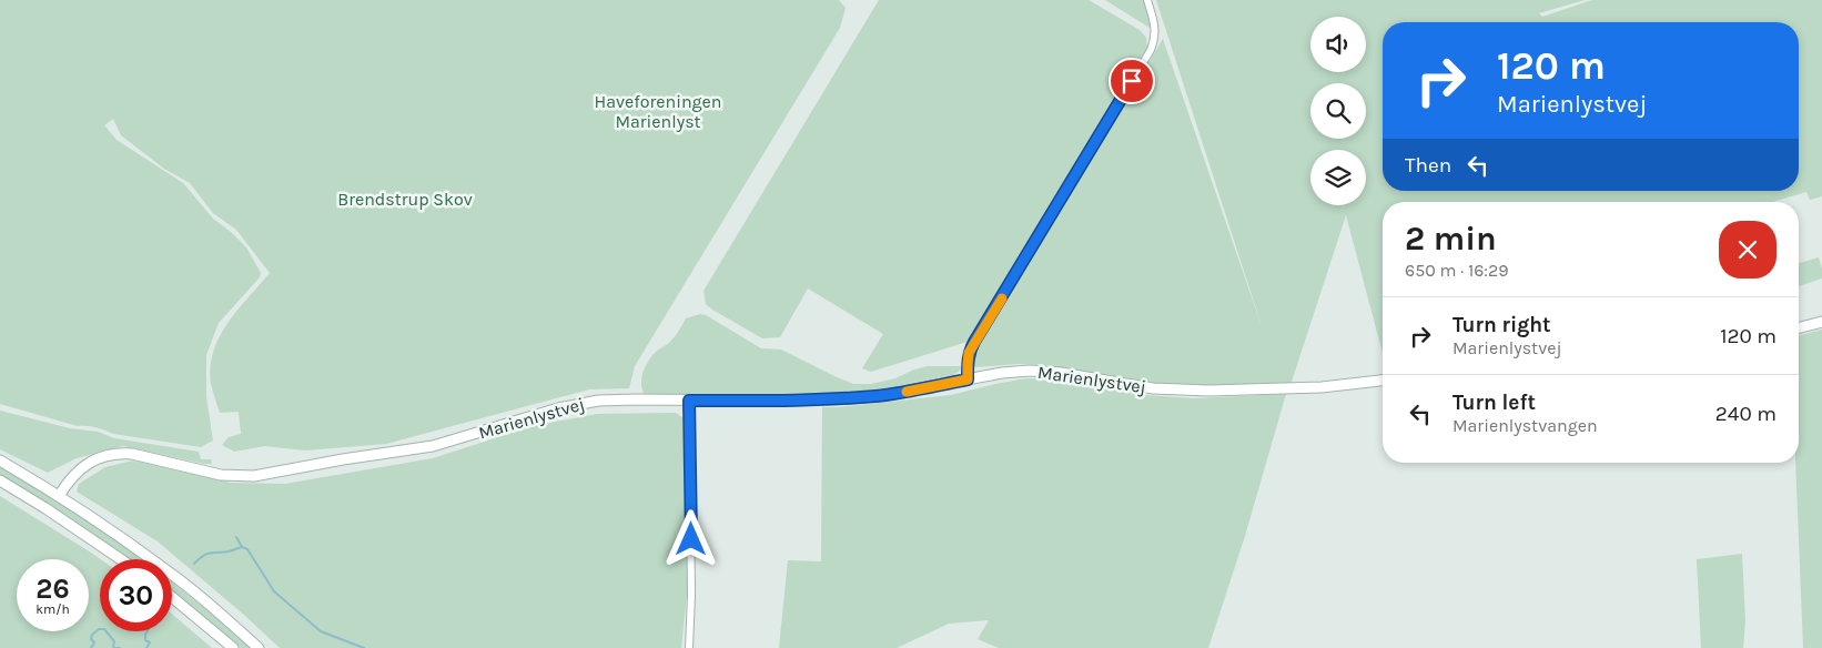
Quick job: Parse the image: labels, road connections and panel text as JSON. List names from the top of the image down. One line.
{"streets":{"street":["Marienlystvej"]},"parks":["Haveforeningen Marienlyst","Brendstrup Skov"],"page":{"turn":["120 m","Marienlystvej"],"then":"Then","heading":["2 min","650 m · 16:29"],"list":[{"name":"Turn right","note":"Marienlystvej","value":"120 m"},{"name":"Turn left","note":"Marienlystvangen","value":"240 m"}],"speed":"26 km/h","limit":"30"}}
